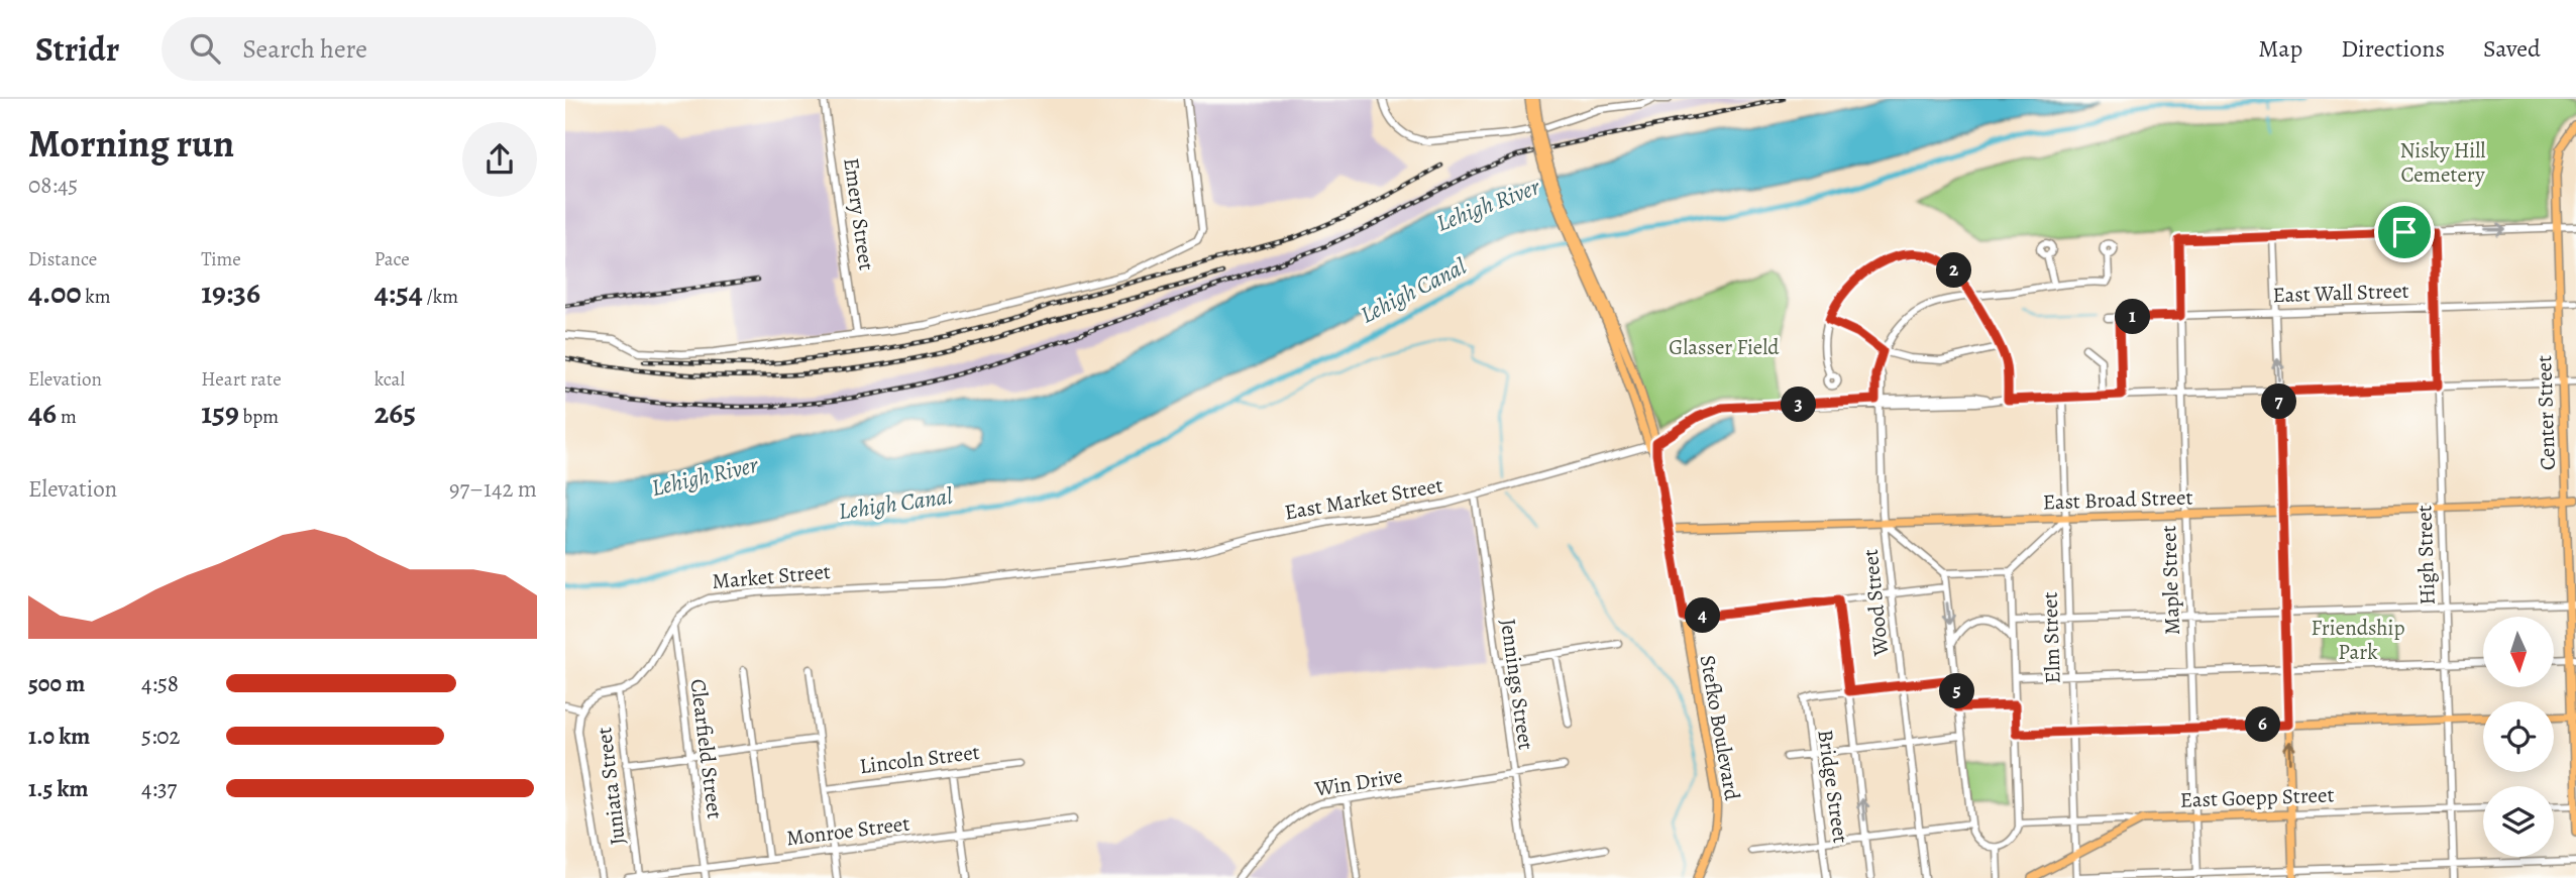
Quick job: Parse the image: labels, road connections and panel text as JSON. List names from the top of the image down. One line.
{"streets":{"main road":["Center Street","East Broad Street","Stefko Boulevard","East Goepp Street"],"street":["Emery Street","East Wall Street","East Market Street","High Street","Market Street","Maple Street","Wood Street","Elm Street","Jennings Street","Clearfield Street","Lincoln Street","Win Drive","Juniata Street","Bridge Street","Monroe Street"]},"crossings":[["East Wall Street","Center Street"],["East Wall Street","High Street"],["East Wall Street","Maple Street"],["Center Street","East Market Street"],["Center Street","East Broad Street"],["East Market Street","High Street"],["East Market Street","Market Street"],["East Market Street","Maple Street"],["East Market Street","Wood Street"],["East Market Street","Elm Street"],["East Market Street","Jennings Street"],["East Market Street","Stefko Boulevard"],["East Broad Street","High Street"],["East Broad Street","Maple Street"],["East Broad Street","Wood Street"],["East Broad Street","Elm Street"],["East Broad Street","Stefko Boulevard"],["High Street","East Goepp Street"],["Market Street","Clearfield Street"],["Market Street","Juniata Street"],["Maple Street","East Goepp Street"],["Elm Street","East Goepp Street"],["Jennings Street","Win Drive"],["Clearfield Street","Monroe Street"],["Juniata Street","Monroe Street"]],"water":["Lehigh River","Lehigh Canal"],"parks":["Nisky Hill Cemetery","Glasser Field","Friendship Park"],"north":"bottom","page":{"header":"Stridr","search":"Search here","nav":["Map","Directions","Saved"],"heading":["Morning run","08:45"],"stats":[["Distance","4.00 km"],["Time","19:36"],["Pace","4:54 /km"],["Elevation","46 m"],["Heart rate","159 bpm"],["kcal","265"]],"pins":["2","1","7","3","4","5","6"],"chart":["Elevation","97–142 m"],"list":[{"name":"500 m","note":"4:58"},{"name":"1.0 km","note":"5:02"},{"name":"1.5 km","note":"4:37"}]}}
